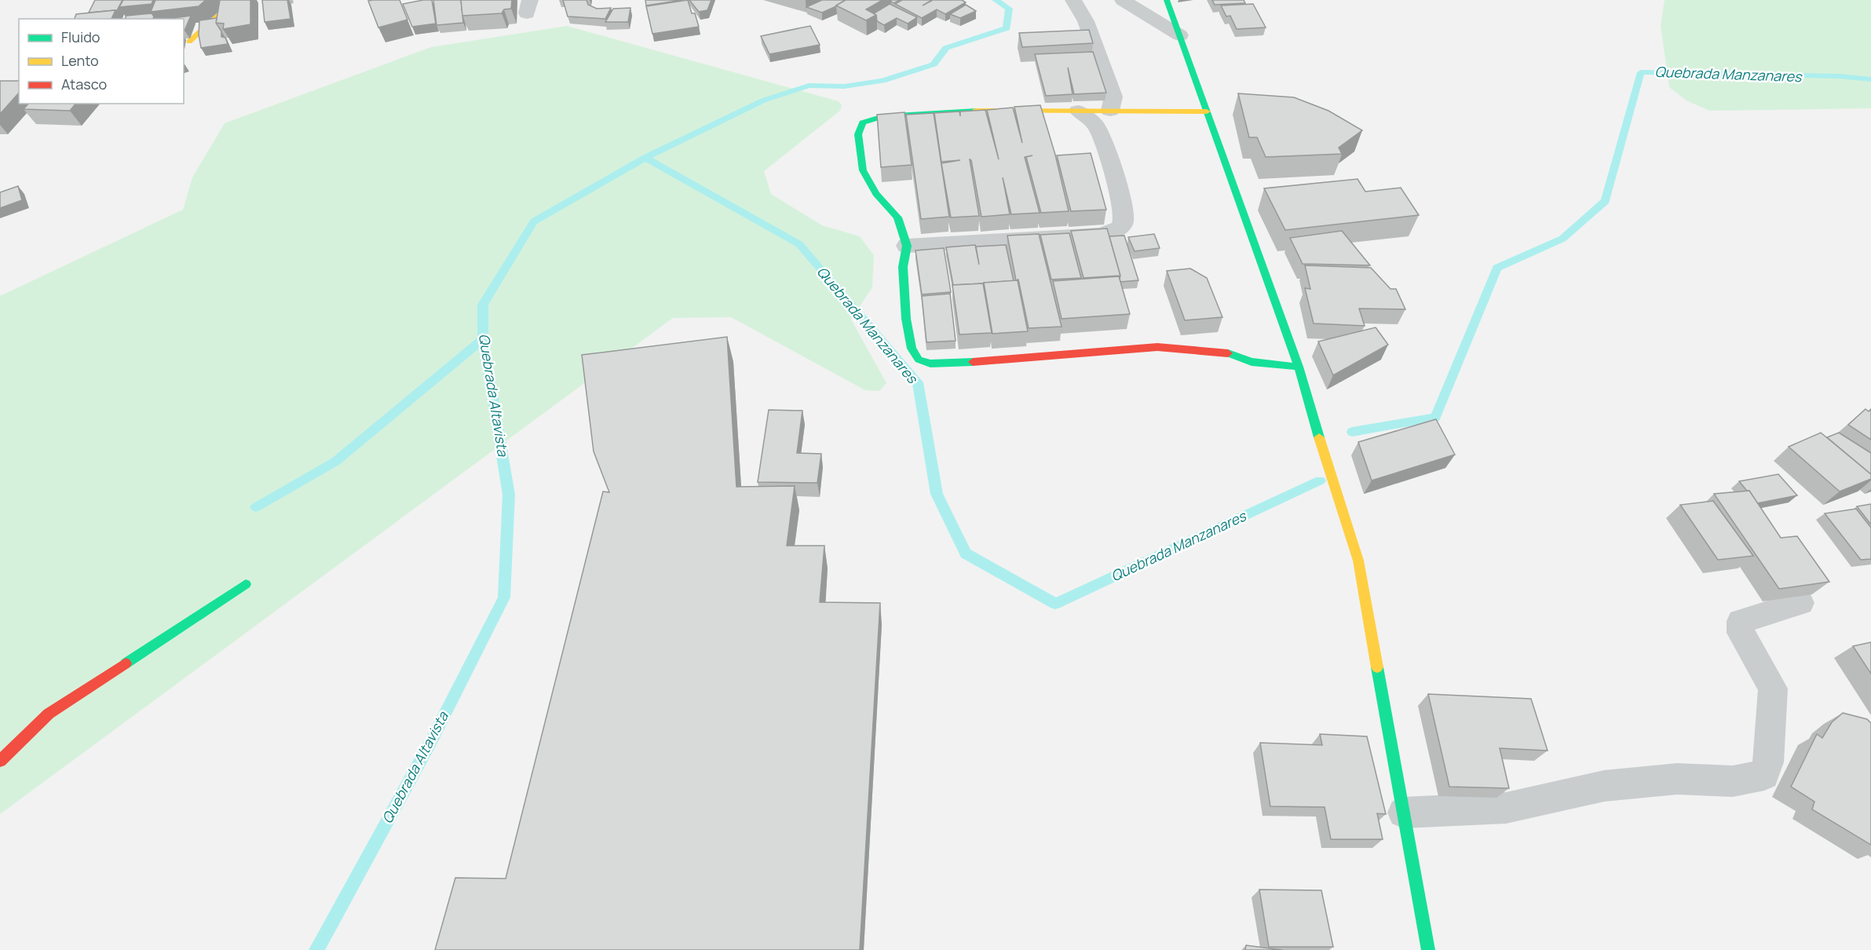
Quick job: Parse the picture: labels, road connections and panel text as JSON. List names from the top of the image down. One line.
{"water":["Quebrada Manzanares","Quebrada Altavista"],"legend":["Fluido","Lento","Atasco"]}
